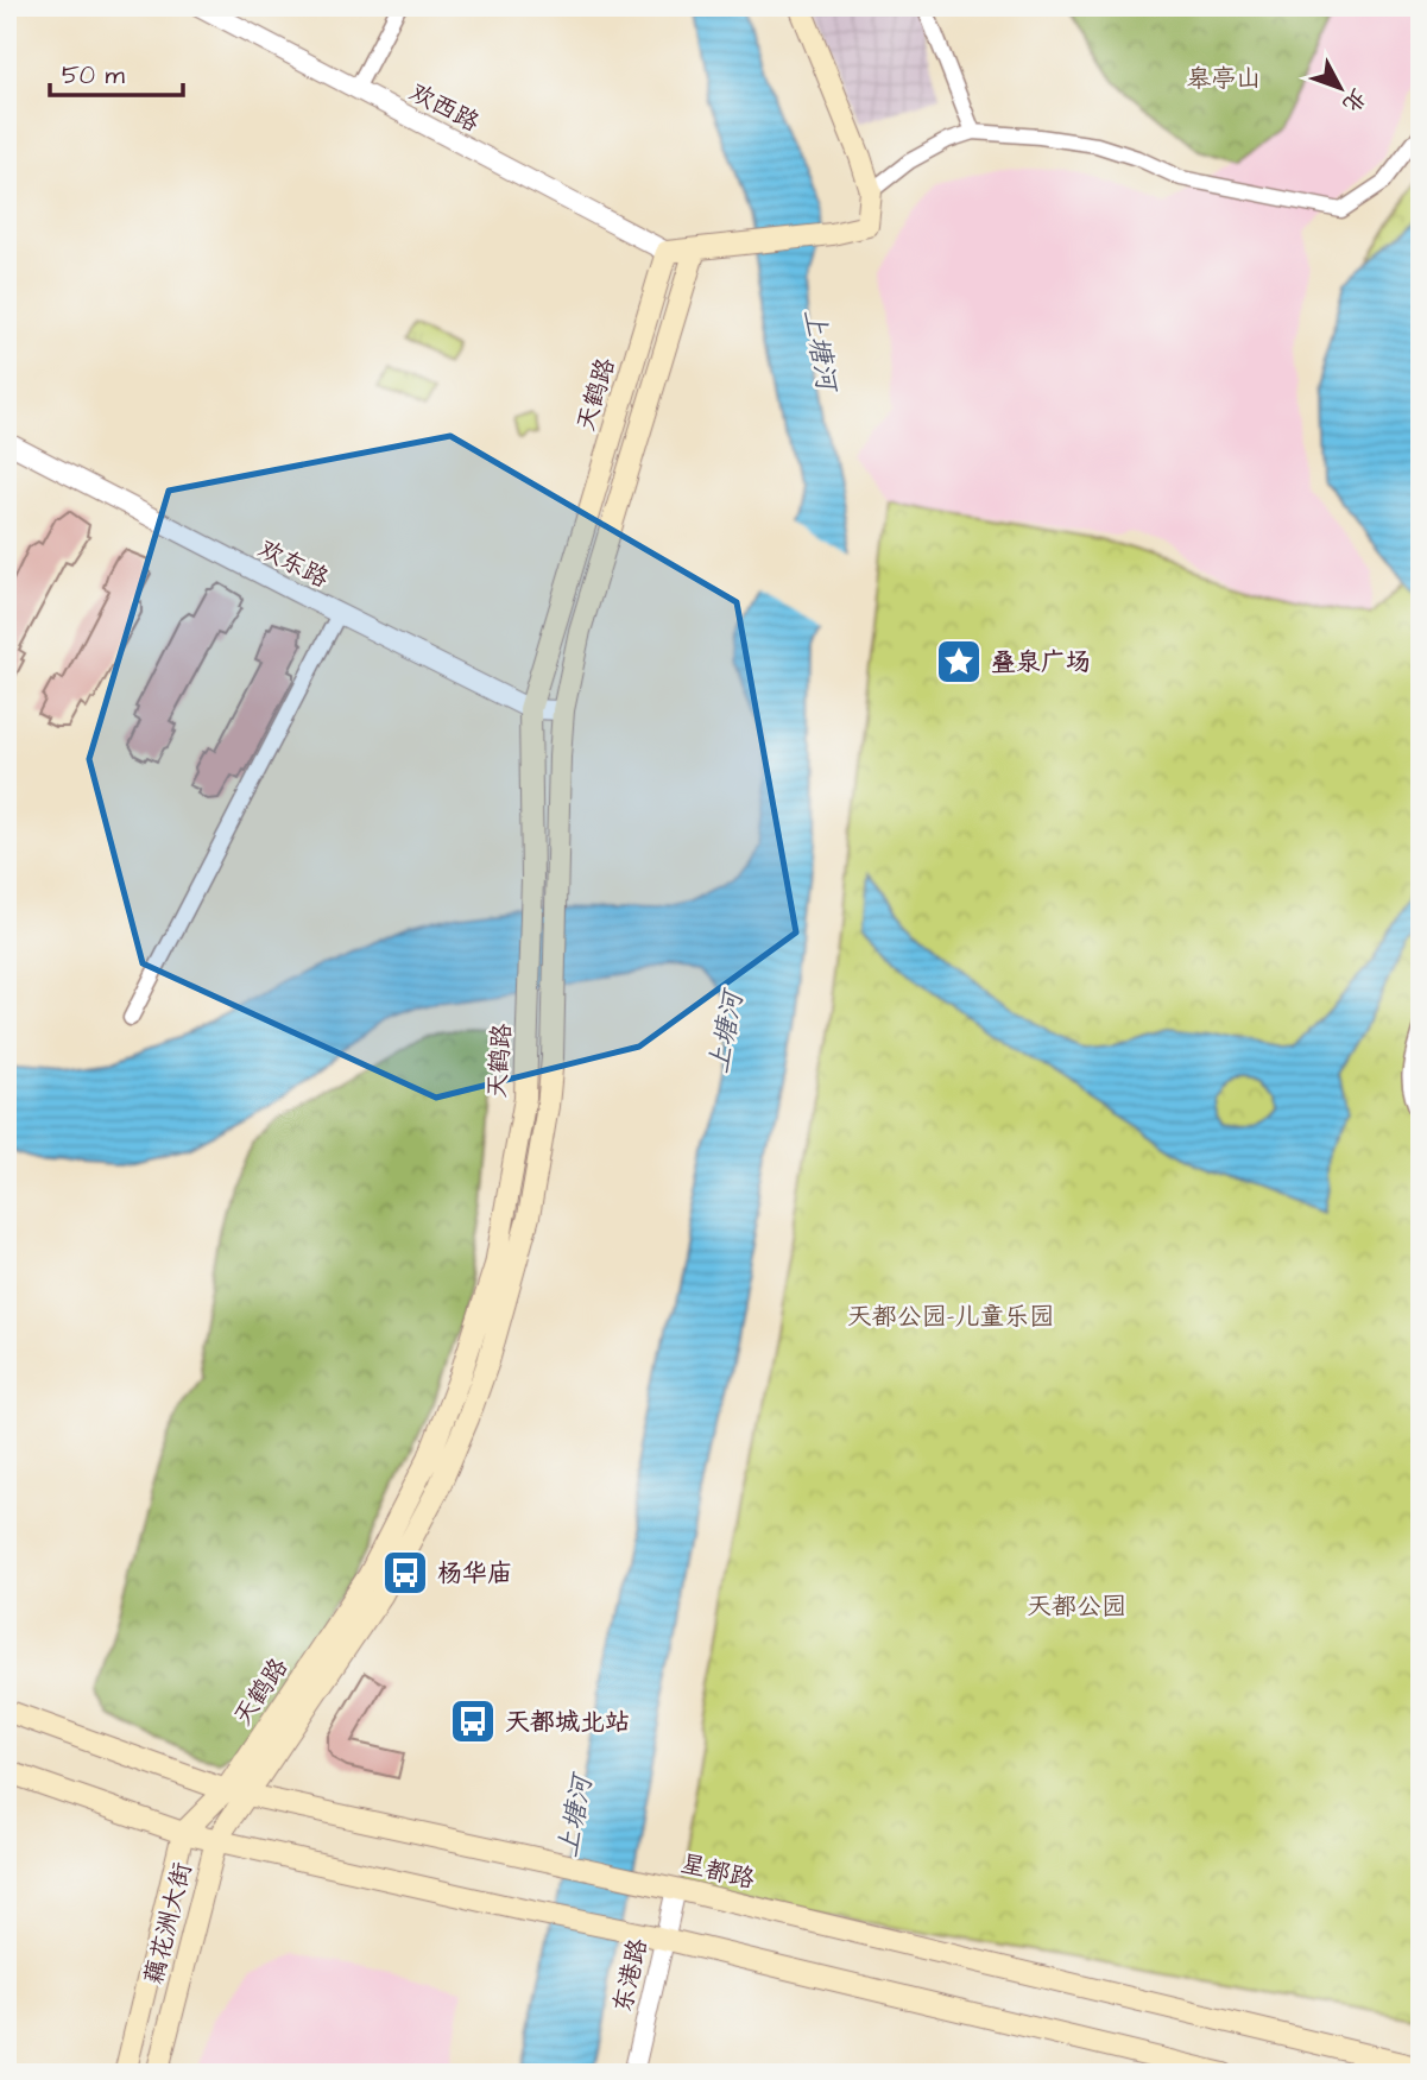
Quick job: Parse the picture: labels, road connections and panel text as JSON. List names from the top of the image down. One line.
{"streets":{"main road":["天鹤路","星都路","藕花洲大街"],"street":["欢西路","欢东路","东港路"]},"crossings":[["欢西路","天鹤路"],["天鹤路","欢东路"],["天鹤路","星都路"],["天鹤路","藕花洲大街"],["星都路","藕花洲大街"],["星都路","东港路"]],"water":["上塘河"],"parks":["皋亭山","天都公园-儿童乐园","天都公园"],"places":{"place":["叠泉广场"],"bus stop":["杨华庙","天都城北站"]},"scale_bar":"50 m","north":"bottom right"}
